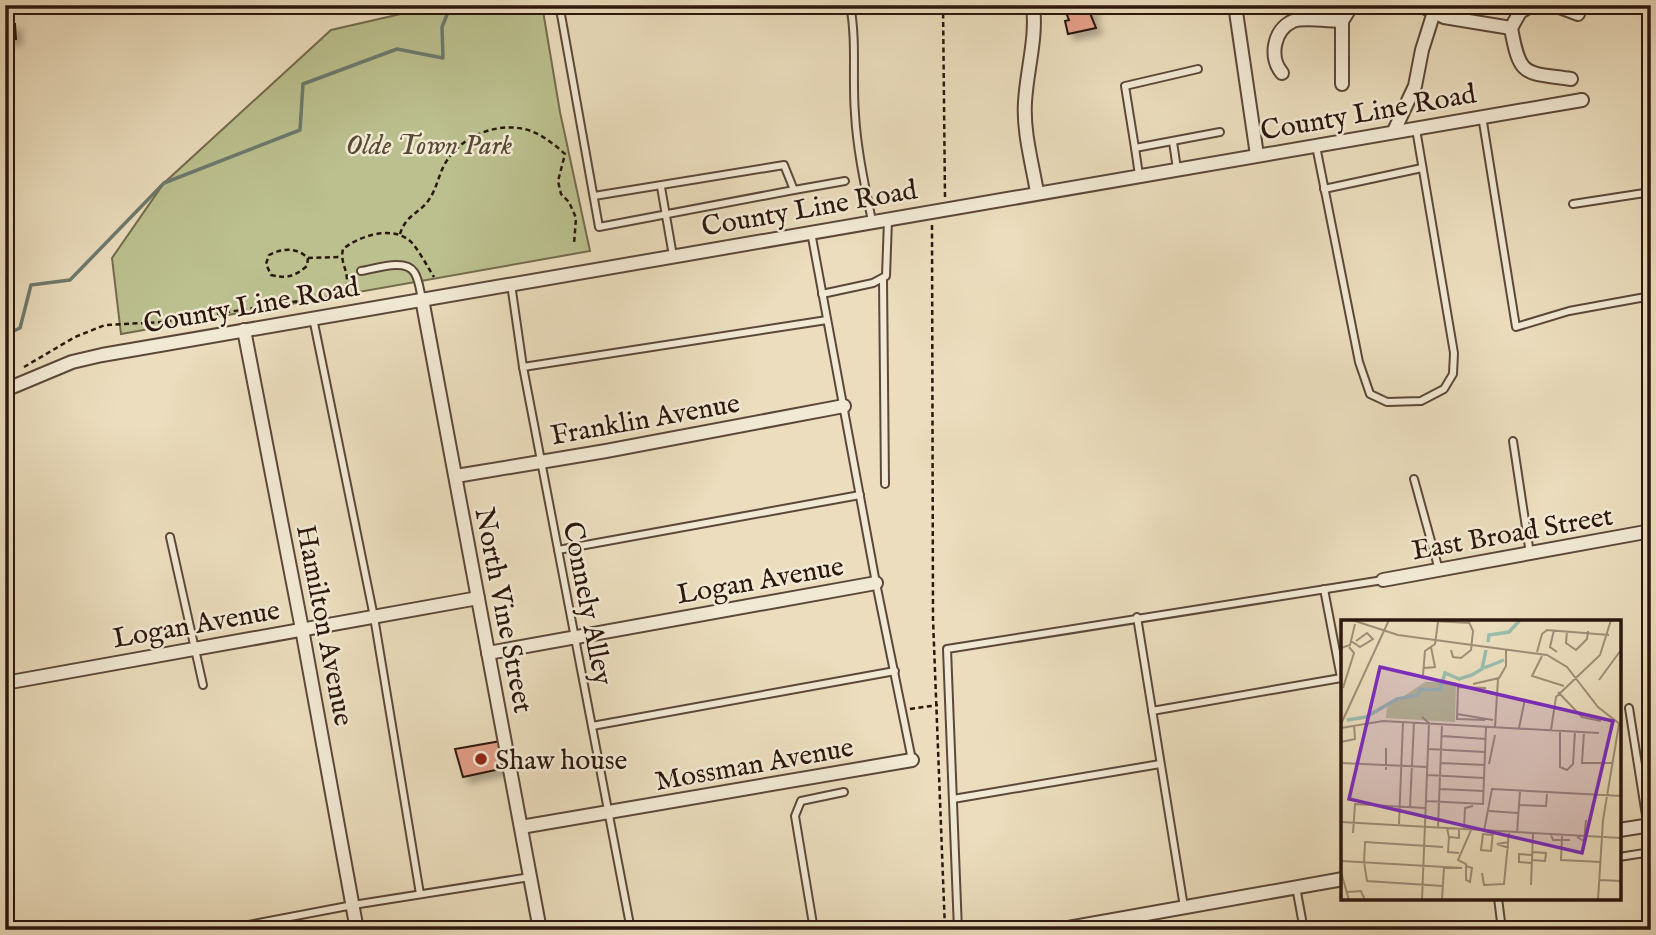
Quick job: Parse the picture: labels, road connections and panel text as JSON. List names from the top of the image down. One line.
{"streets":{"street":["County Line Road","Franklin Avenue","East Broad Street","Logan Avenue","North Vine Street","Hamilton Avenue","Mossman Avenue"],"lane":["Connely Alley"]},"crossings":[["County Line Road","Connely Alley"],["County Line Road","North Vine Street"],["County Line Road","Hamilton Avenue"],["Franklin Avenue","Connely Alley"],["Franklin Avenue","North Vine Street"],["Logan Avenue","Connely Alley"],["Logan Avenue","North Vine Street"],["Logan Avenue","Hamilton Avenue"],["Connely Alley","Mossman Avenue"],["North Vine Street","Mossman Avenue"]],"parks":["Olde Town Park"],"places":["Shaw house"]}
